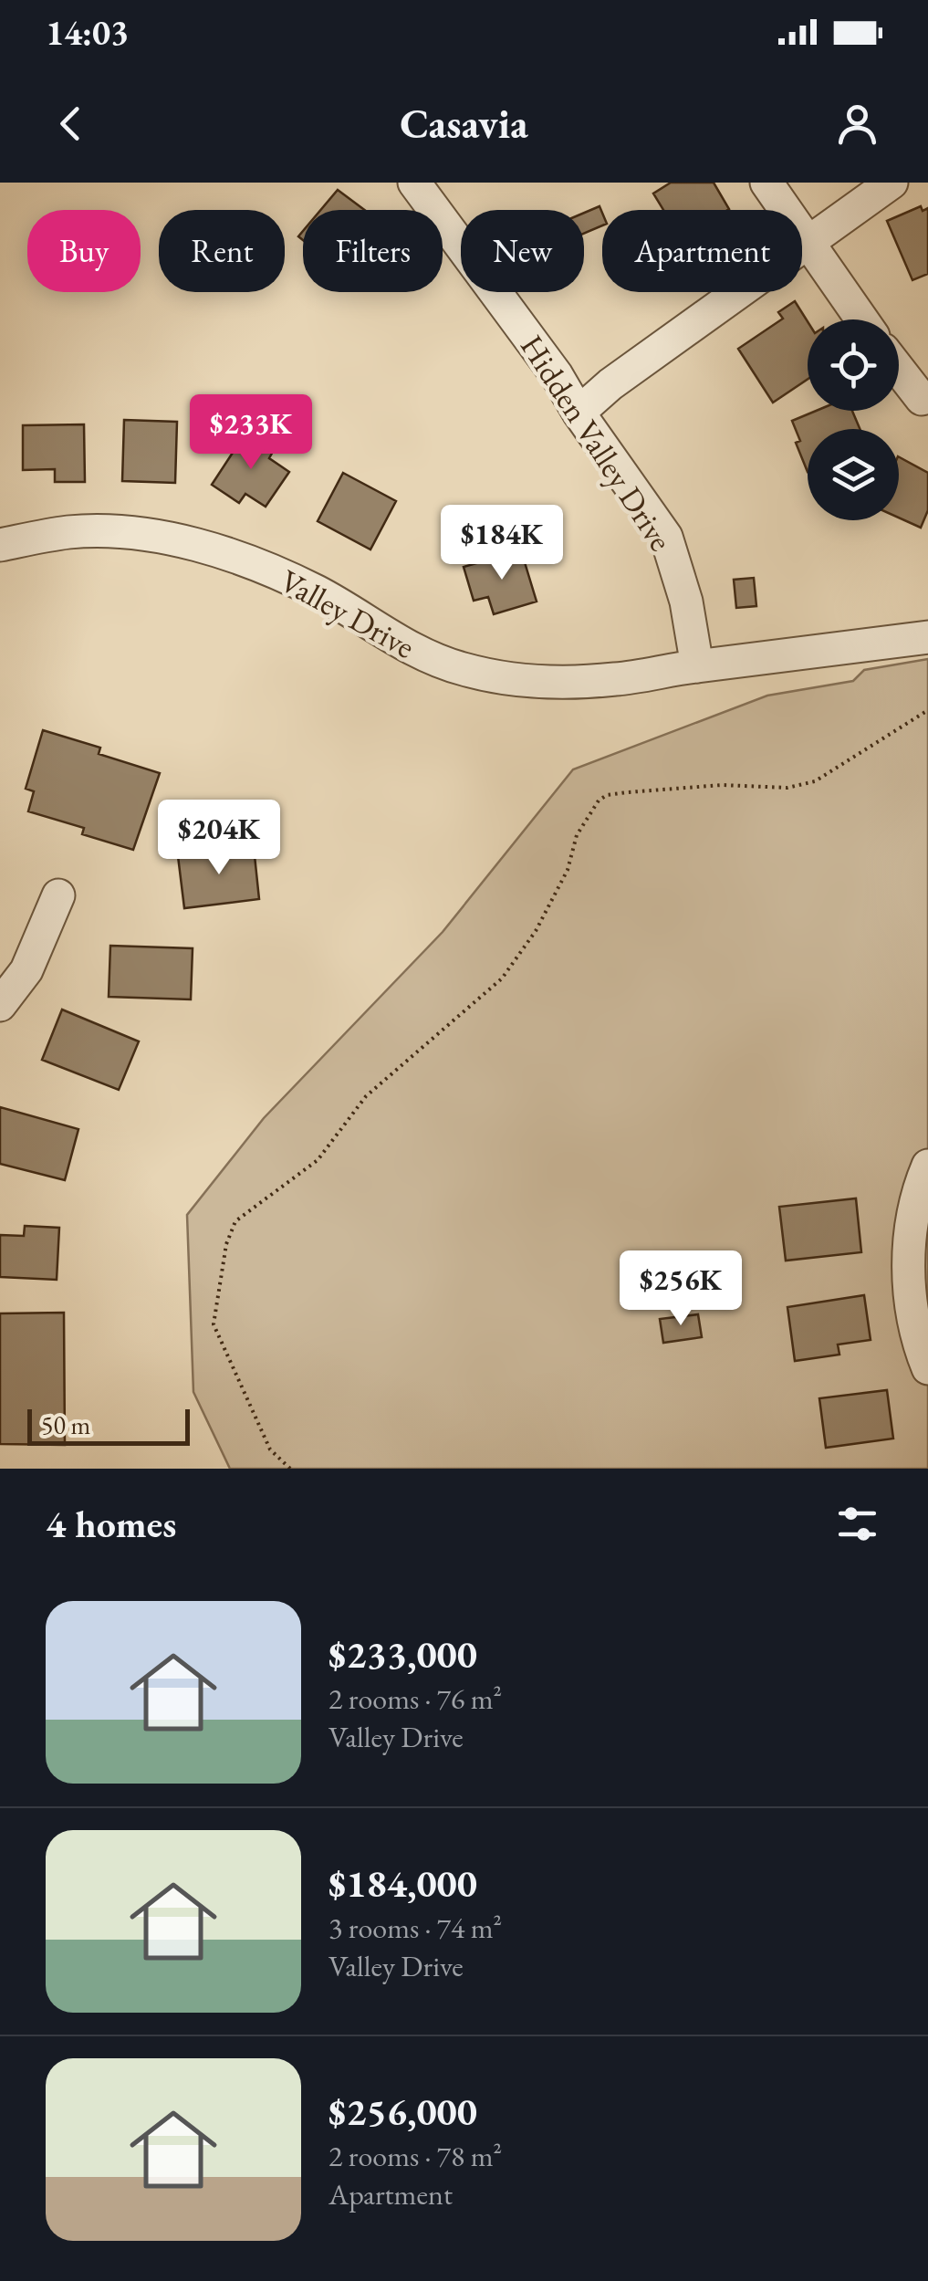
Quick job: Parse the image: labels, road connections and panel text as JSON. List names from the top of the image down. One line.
{"streets":{"street":["Hidden Valley Drive","Valley Drive"]},"crossings":[["Hidden Valley Drive","Valley Drive"]],"scale_bar":"50 m","page":{"status":"14:03","header":"Casavia","chip":["Buy","Rent","Filters","New","Apartment"],"price":["$233K","$184K","$204K","$256K"],"scale":"50 m","heading":"4 homes","list":[{"name":"$233,000","note":"2 rooms · 76 m² · Valley Drive"},{"name":"$184,000","note":"3 rooms · 74 m² · Valley Drive"},{"name":"$256,000","note":"2 rooms · 78 m² · Apartment"}]}}
